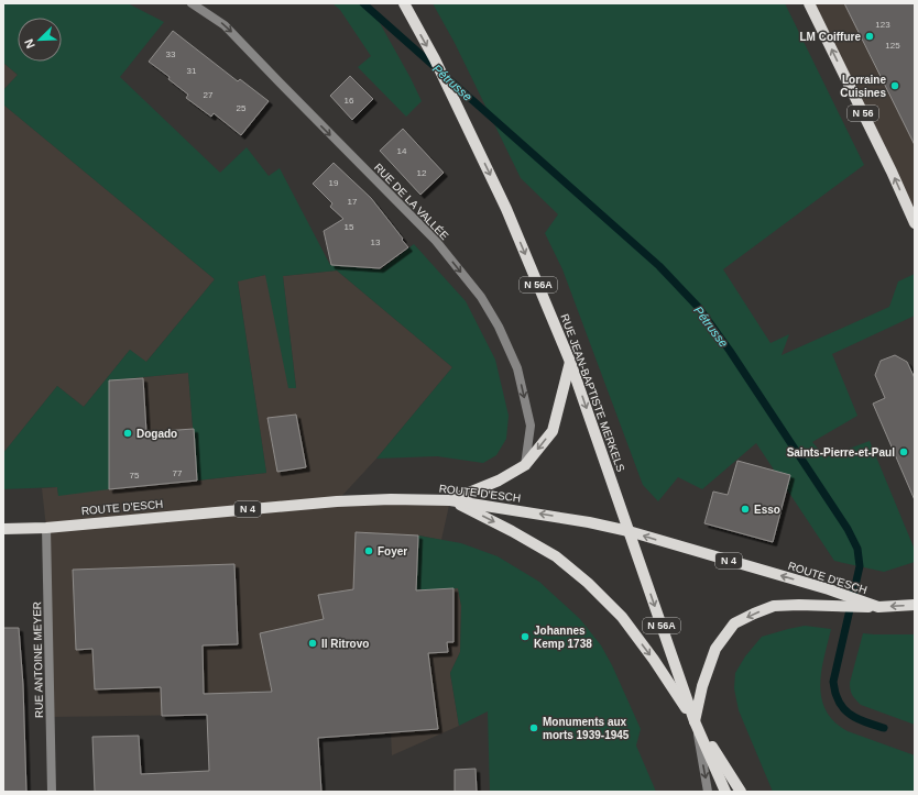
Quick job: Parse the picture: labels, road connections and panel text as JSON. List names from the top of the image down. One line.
{"streets":{"main road":["N 56","N 56A","RUE JEAN-BAPTISTE MERKELS","ROUTE D'ESCH","N 4"],"street":["RUE DE LA VALLÉE","RUE ANTOINE MEYER"]},"crossings":[["N 56A","RUE JEAN-BAPTISTE MERKELS"],["N 56A","ROUTE D'ESCH"],["N 56A","N 4"],["RUE JEAN-BAPTISTE MERKELS","ROUTE D'ESCH"],["ROUTE D'ESCH","N 4"],["ROUTE D'ESCH","RUE ANTOINE MEYER"]],"one_way":["RUE DE LA VALLÉE","RUE JEAN-BAPTISTE MERKELS","ROUTE D'ESCH"],"water":["Pétrusse"],"places":["LM Coiffure","Lorraine Cuisines","Dogado","Saints-Pierre-et-Paul","Esso","Foyer","Johannes Kemp 1738","Il Ritrovo","Monuments aux morts 1939-1945"],"house_numbers":["123","125","33","31","27","16","25","14","12","19","17","15","13","77","75"],"north":"bottom left"}
